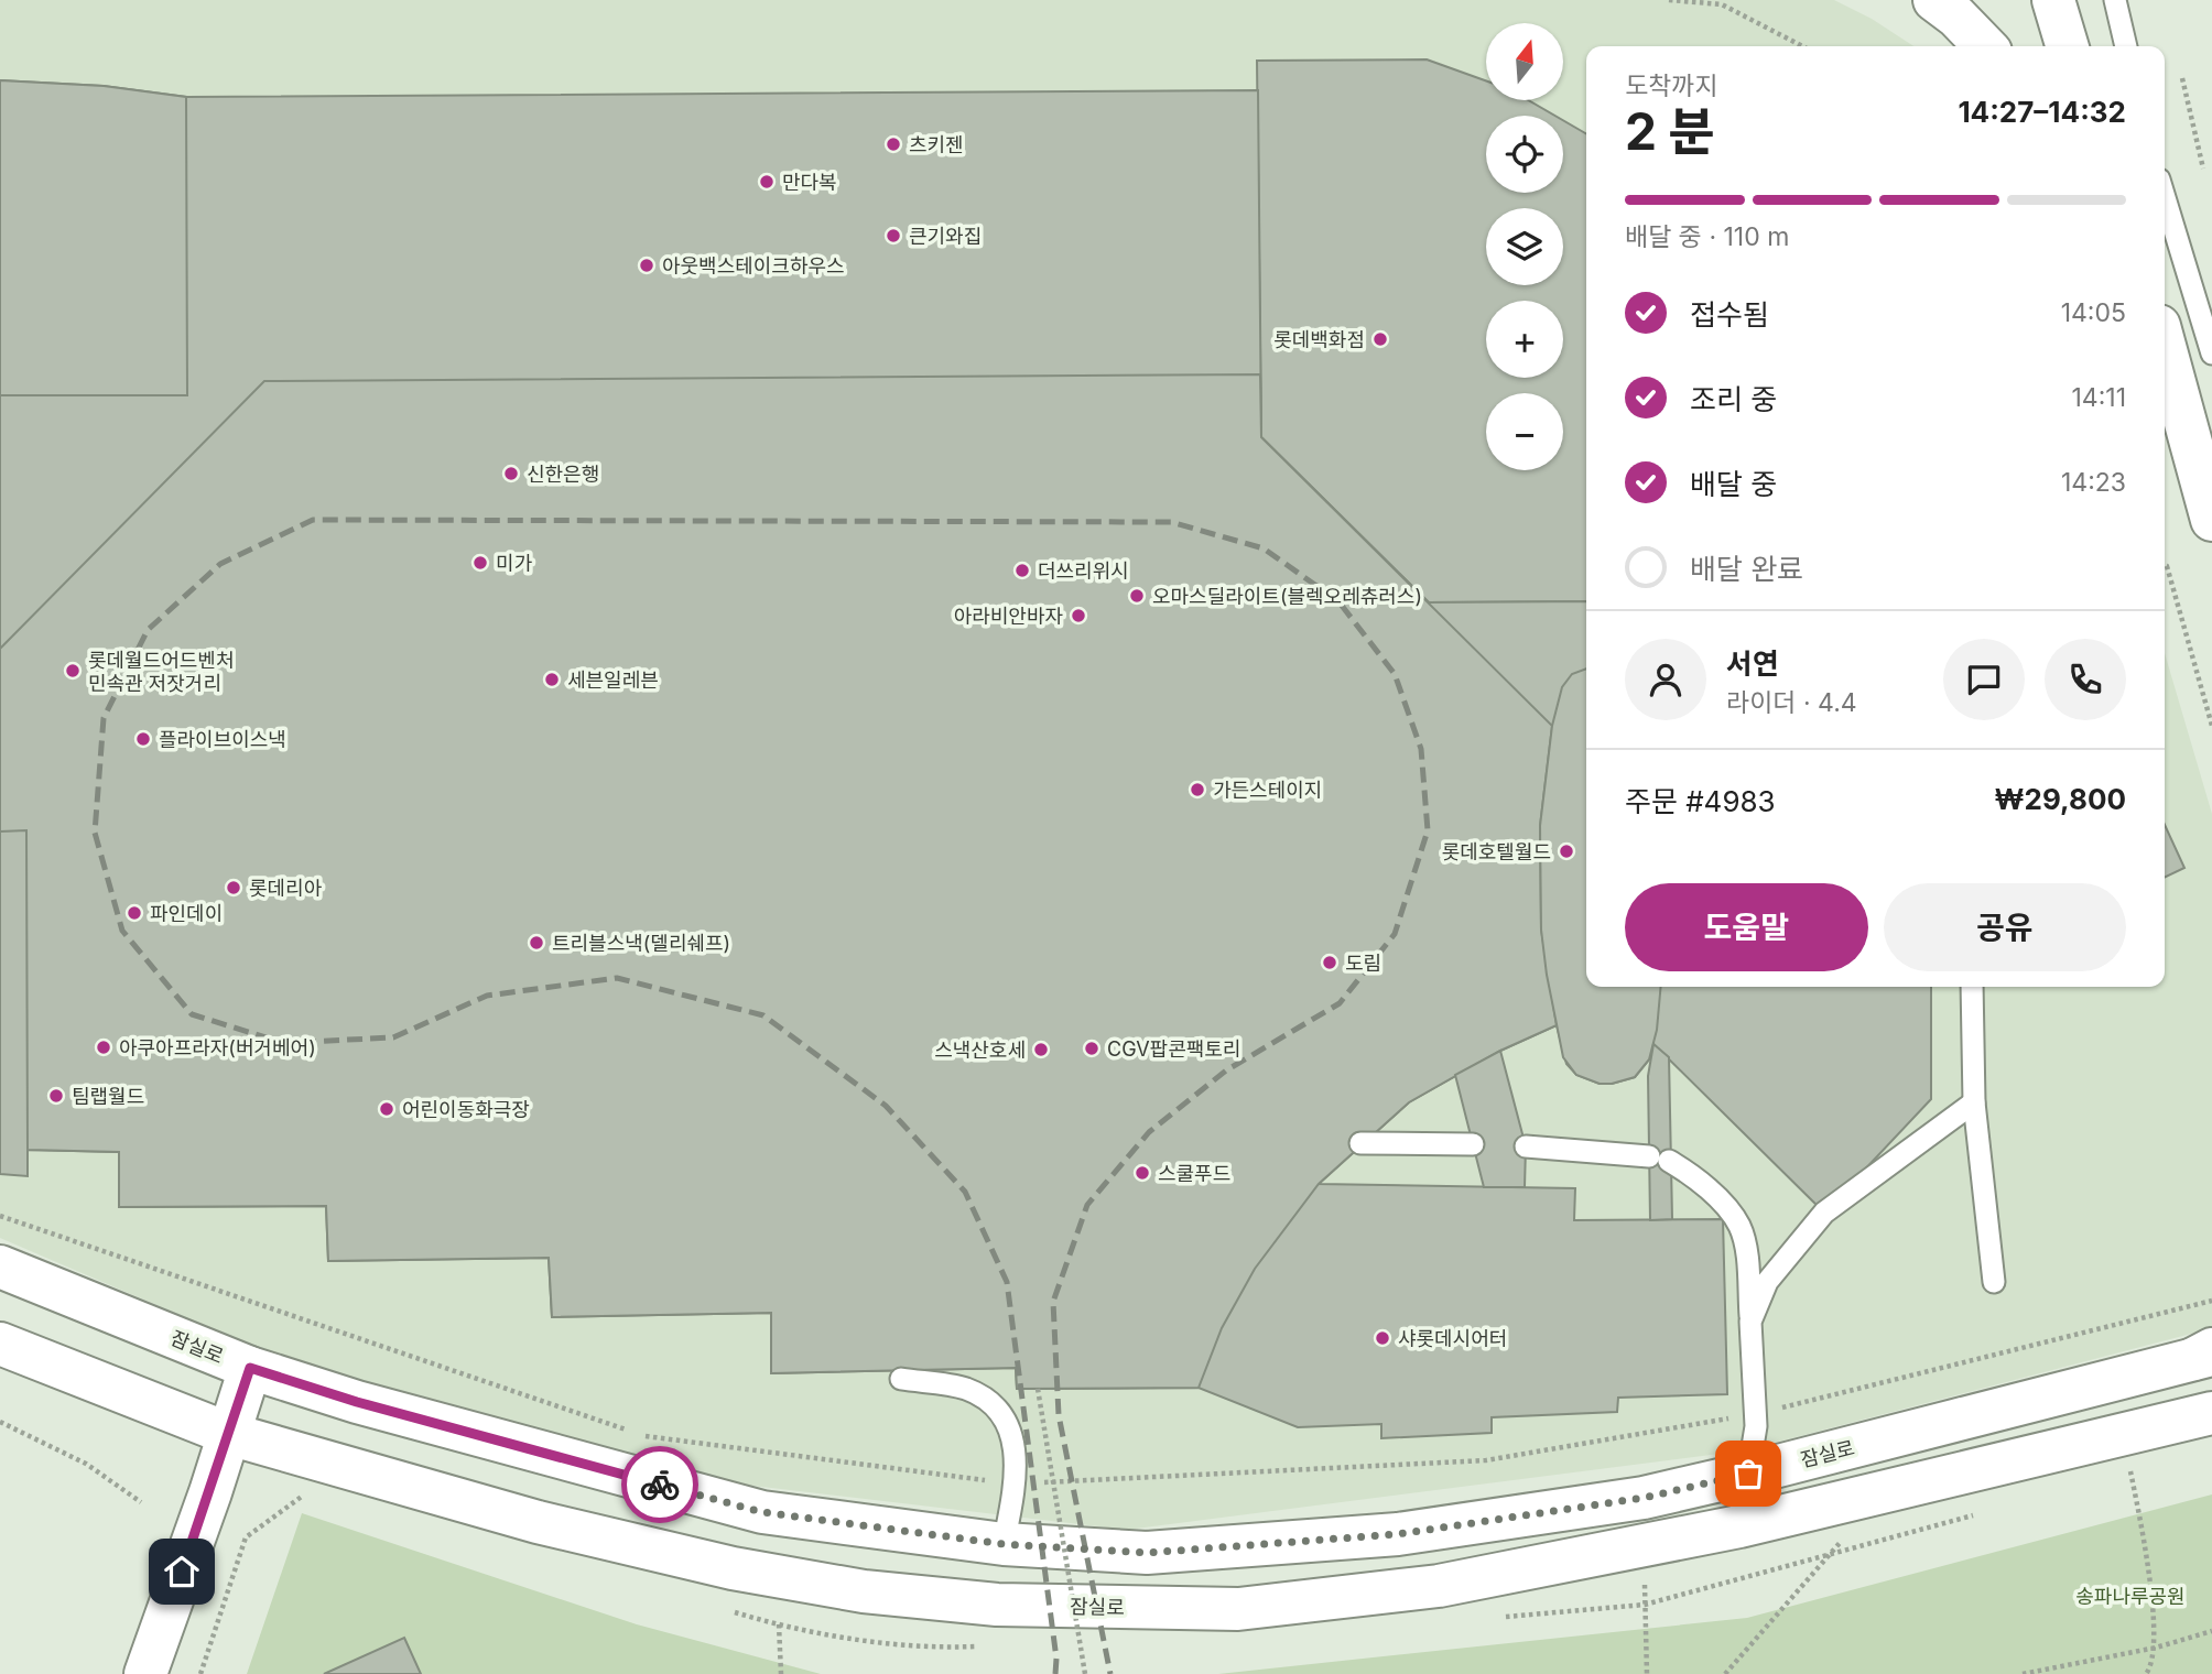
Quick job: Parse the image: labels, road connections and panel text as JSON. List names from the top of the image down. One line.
{"streets":{"street":["잠실로"]},"parks":["송파나루공원"],"places":["츠키젠","만다복","큰기와집","아웃백스테이크하우스","롯데백화점","신한은행","미가","더쓰리위시","오마스딜라이트(블렉오레츄러스)","아라비안바자","롯데월드어드벤처 민속관 저잣거리","세븐일레븐","플라이브이스낵","가든스테이지","롯데호텔월드","롯데리아","파인데이","트리블스낵(델리쉐프)","도림","아쿠아프라자(버거베어)","CGV팝콘팩토리","스낵산호세","팀랩월드","어린이동화극장","스쿨푸드","샤롯데시어터"],"north":"top","page":{"map_buttons":["+","−"],"heading":["2 분","도착까지","14:27–14:32"],"panel":["서연","라이더 · 4.4","주문 #4983","₩29,800"],"bar":"배달 중 · 110 m","list":[["접수됨","14:05"],["조리 중","14:11"],["배달 중","14:23"],"배달 완료"],"buttons":["도움말","공유"]}}
